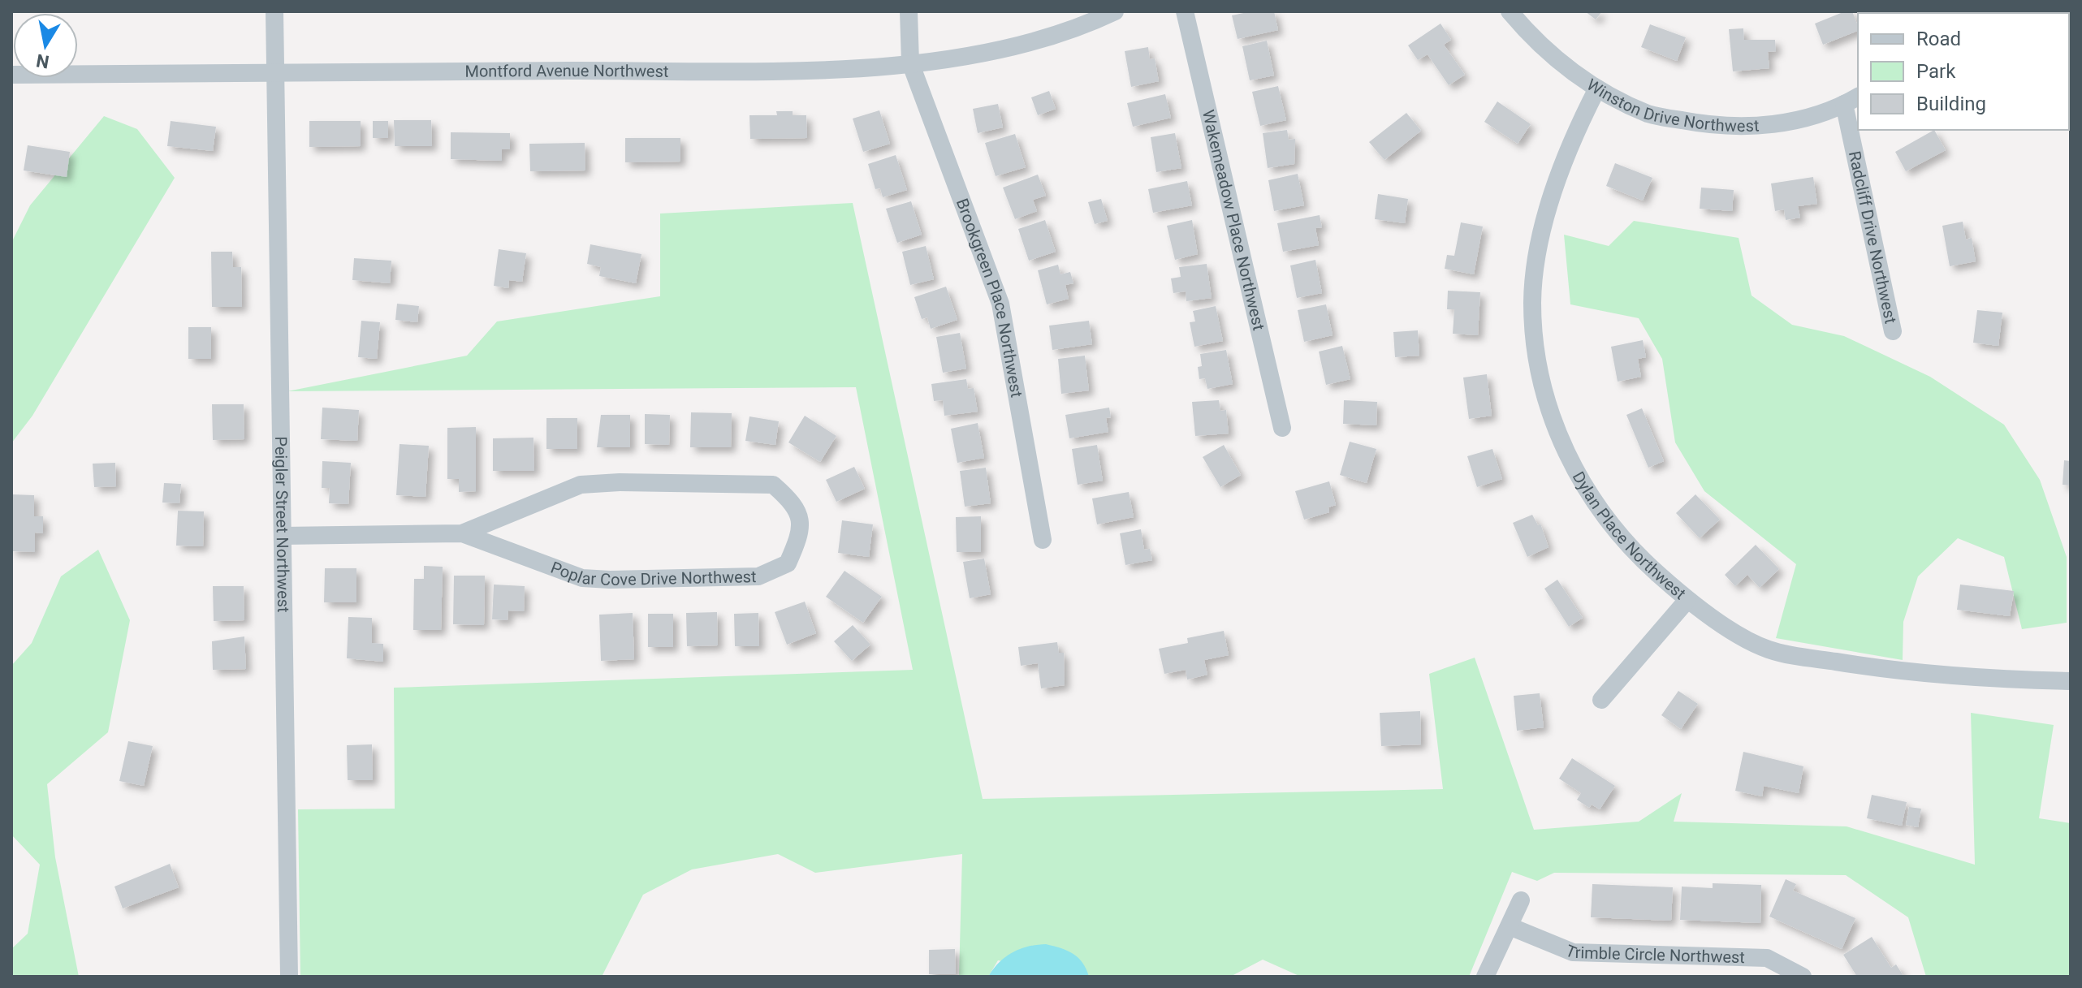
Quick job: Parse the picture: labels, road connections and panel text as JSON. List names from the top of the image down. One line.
{"streets":{"street":["Montford Avenue Northwest","Winston Drive Northwest","Wakemeadow Place Northwest","Radcliff Drive Northwest","Brookgreen Place Northwest","Peigler Street Northwest","Dylan Place Northwest","Poplar Cove Drive Northwest","Trimble Circle Northwest"]},"crossings":[["Montford Avenue Northwest","Brookgreen Place Northwest"],["Montford Avenue Northwest","Peigler Street Northwest"],["Winston Drive Northwest","Radcliff Drive Northwest"],["Winston Drive Northwest","Dylan Place Northwest"],["Peigler Street Northwest","Poplar Cove Drive Northwest"]],"legend":["Road","Park","Building"],"north":"bottom"}
